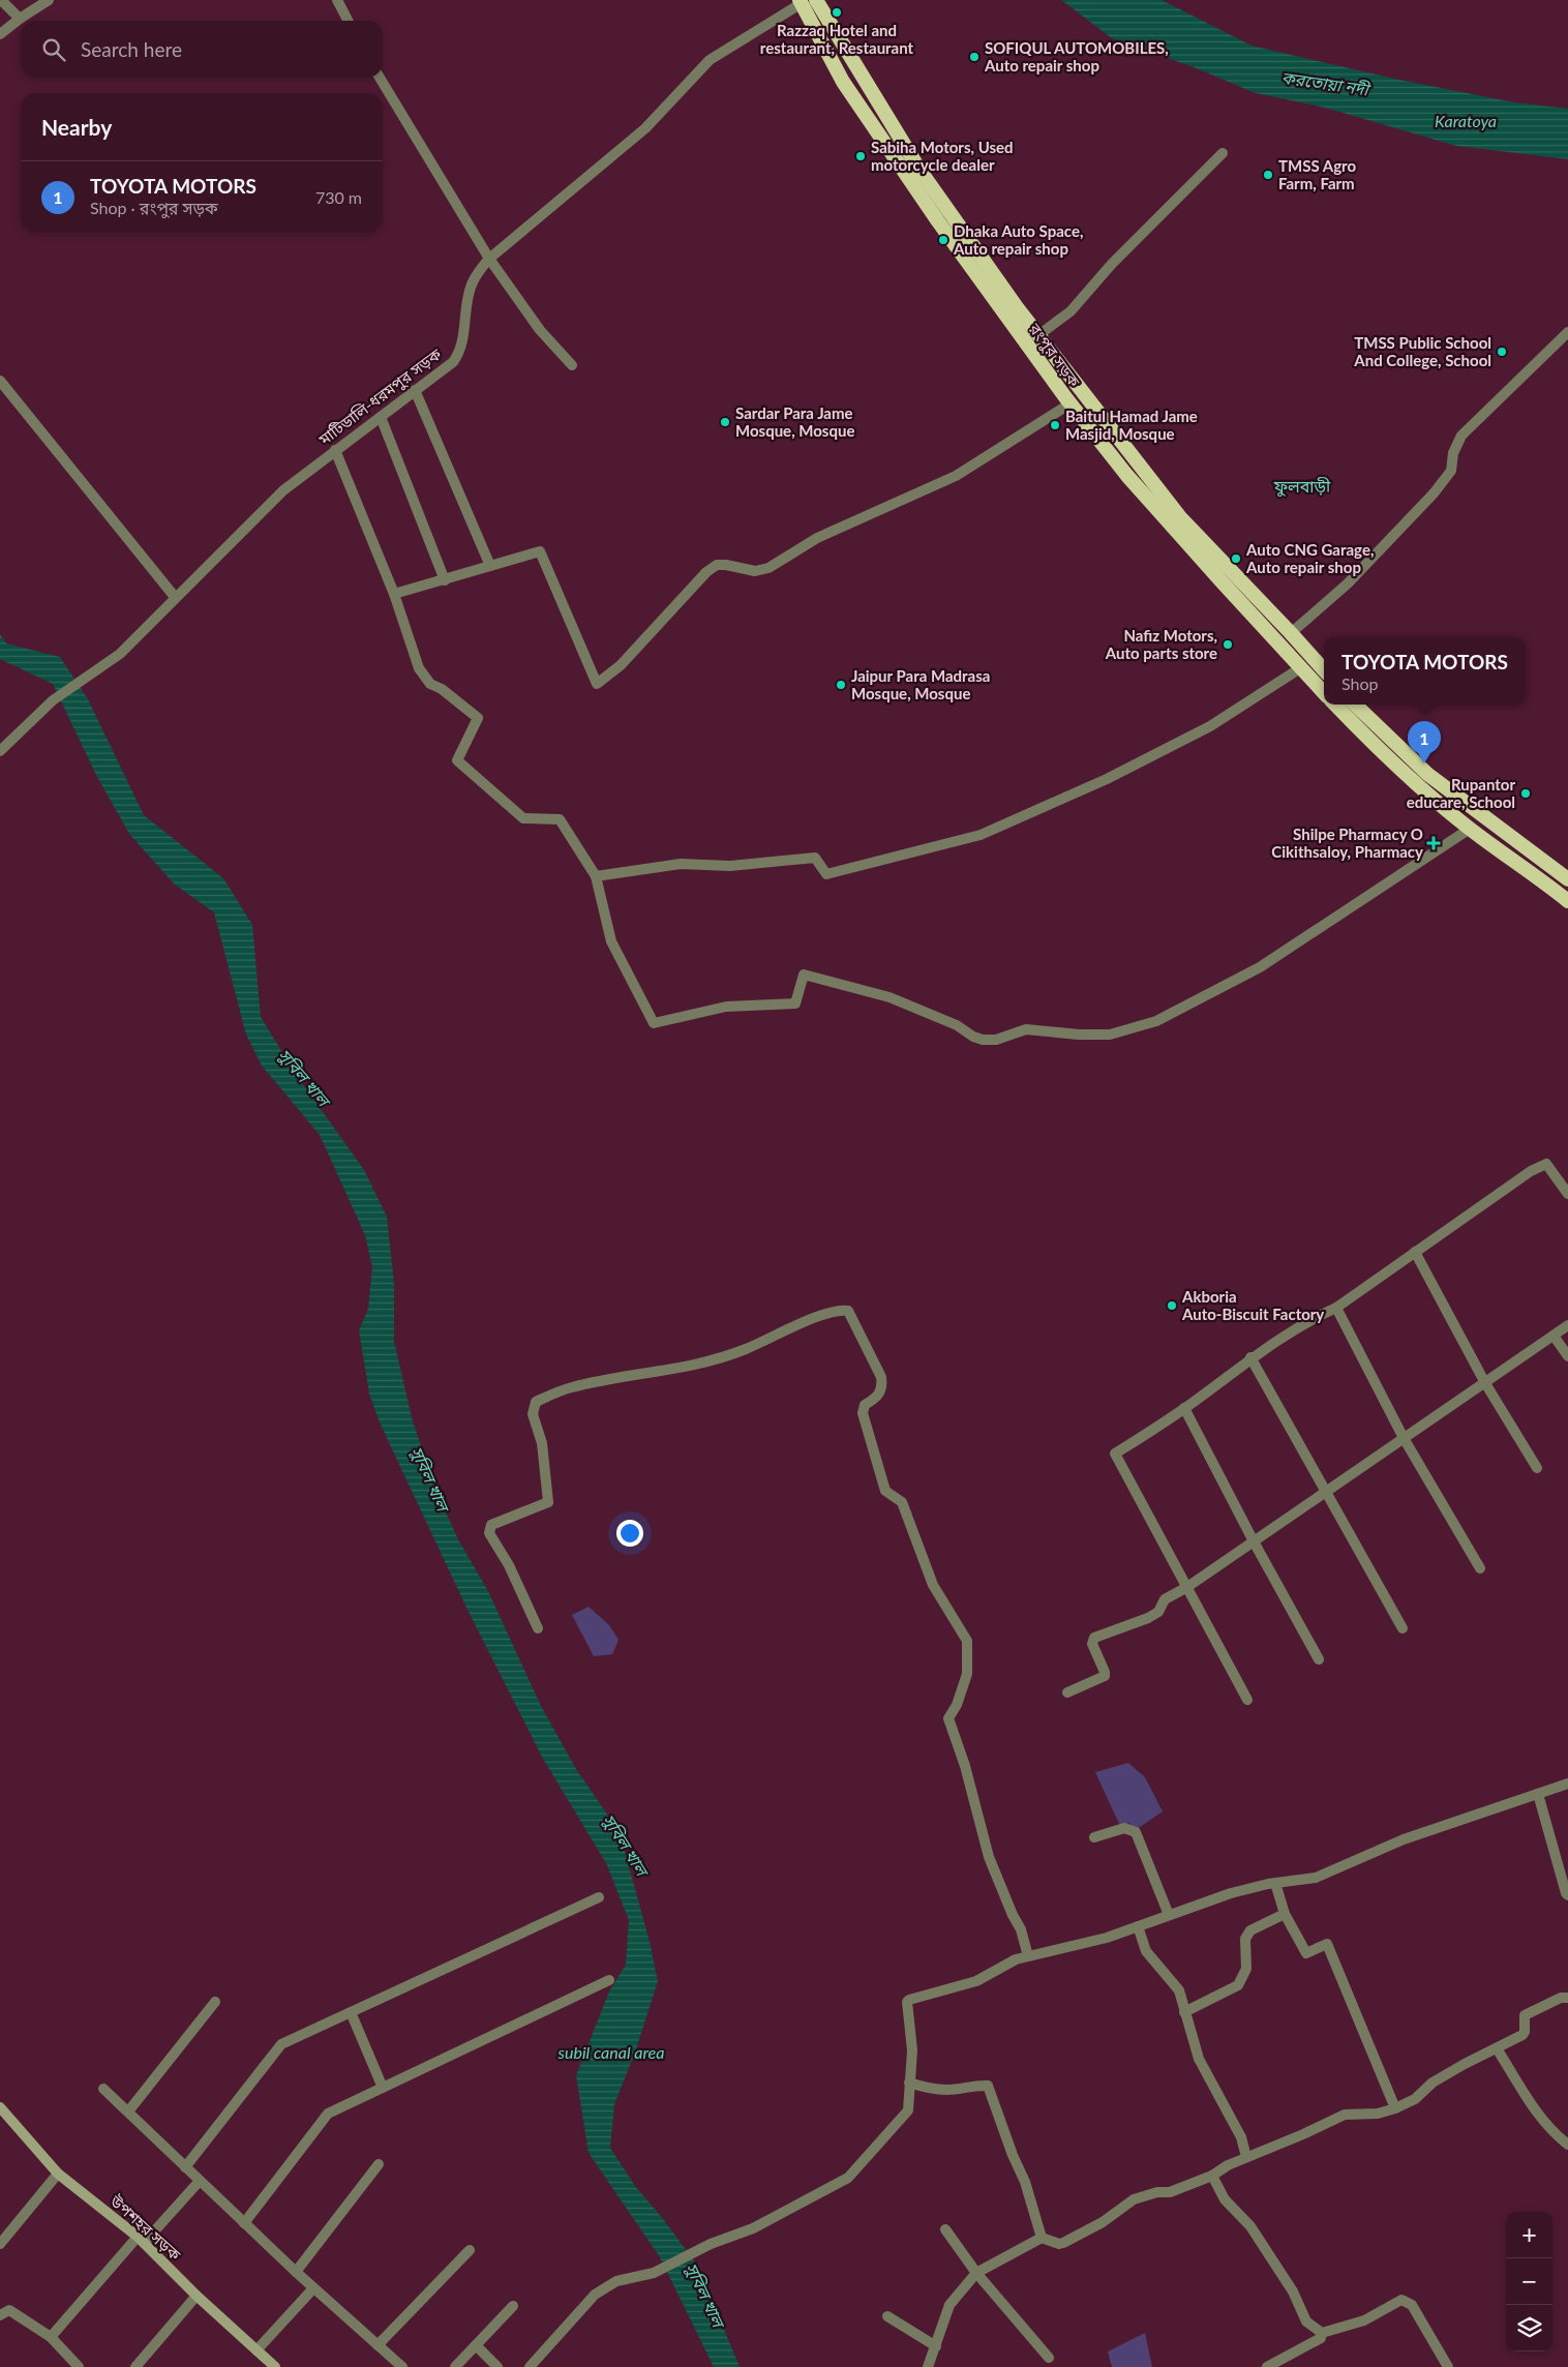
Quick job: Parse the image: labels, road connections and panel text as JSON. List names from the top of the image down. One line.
{"streets":{"highway":["রংপুর সড়ক"],"main road":["উপশহর সড়ক"],"street":["মাটিডালি-ধরমপুর সড়ক"]},"crossings":[["রংপুর সড়ক","মাটিডালি-ধরমপুর সড়ক"]],"districts":["ফুলবাড়ী"],"water":["করতোয়া নদী","Karatoya","সুবিল খাল","subil canal area"],"places":{"other":["Razzaq Hotel and restaurant, Restaurant","SOFIQUL AUTOMOBILES, Auto repair shop","Sabiha Motors, Used motorcycle dealer","TMSS Agro Farm, Farm","Dhaka Auto Space, Auto repair shop","TMSS Public School And College, School","Sardar Para Jame Mosque, Mosque","Baitul Hamad Jame Masjid, Mosque","Auto CNG Garage, Auto repair shop","Nafiz Motors, Auto parts store","Jaipur Para Madrasa Mosque, Mosque","Rupantor educare, School","Akboria Auto-Biscuit Factory"],"health":["Shilpe Pharmacy O Cikithsaloy, Pharmacy"]},"page":{"search":"Search here","heading":"Nearby","list":[{"mark":"1","name":"TOYOTA MOTORS","note":"Shop · রংপুর সড়ক","value":"730 m"}],"popup":["TOYOTA MOTORS","Shop"],"pins":"1","map_buttons":["+","−"]}}
